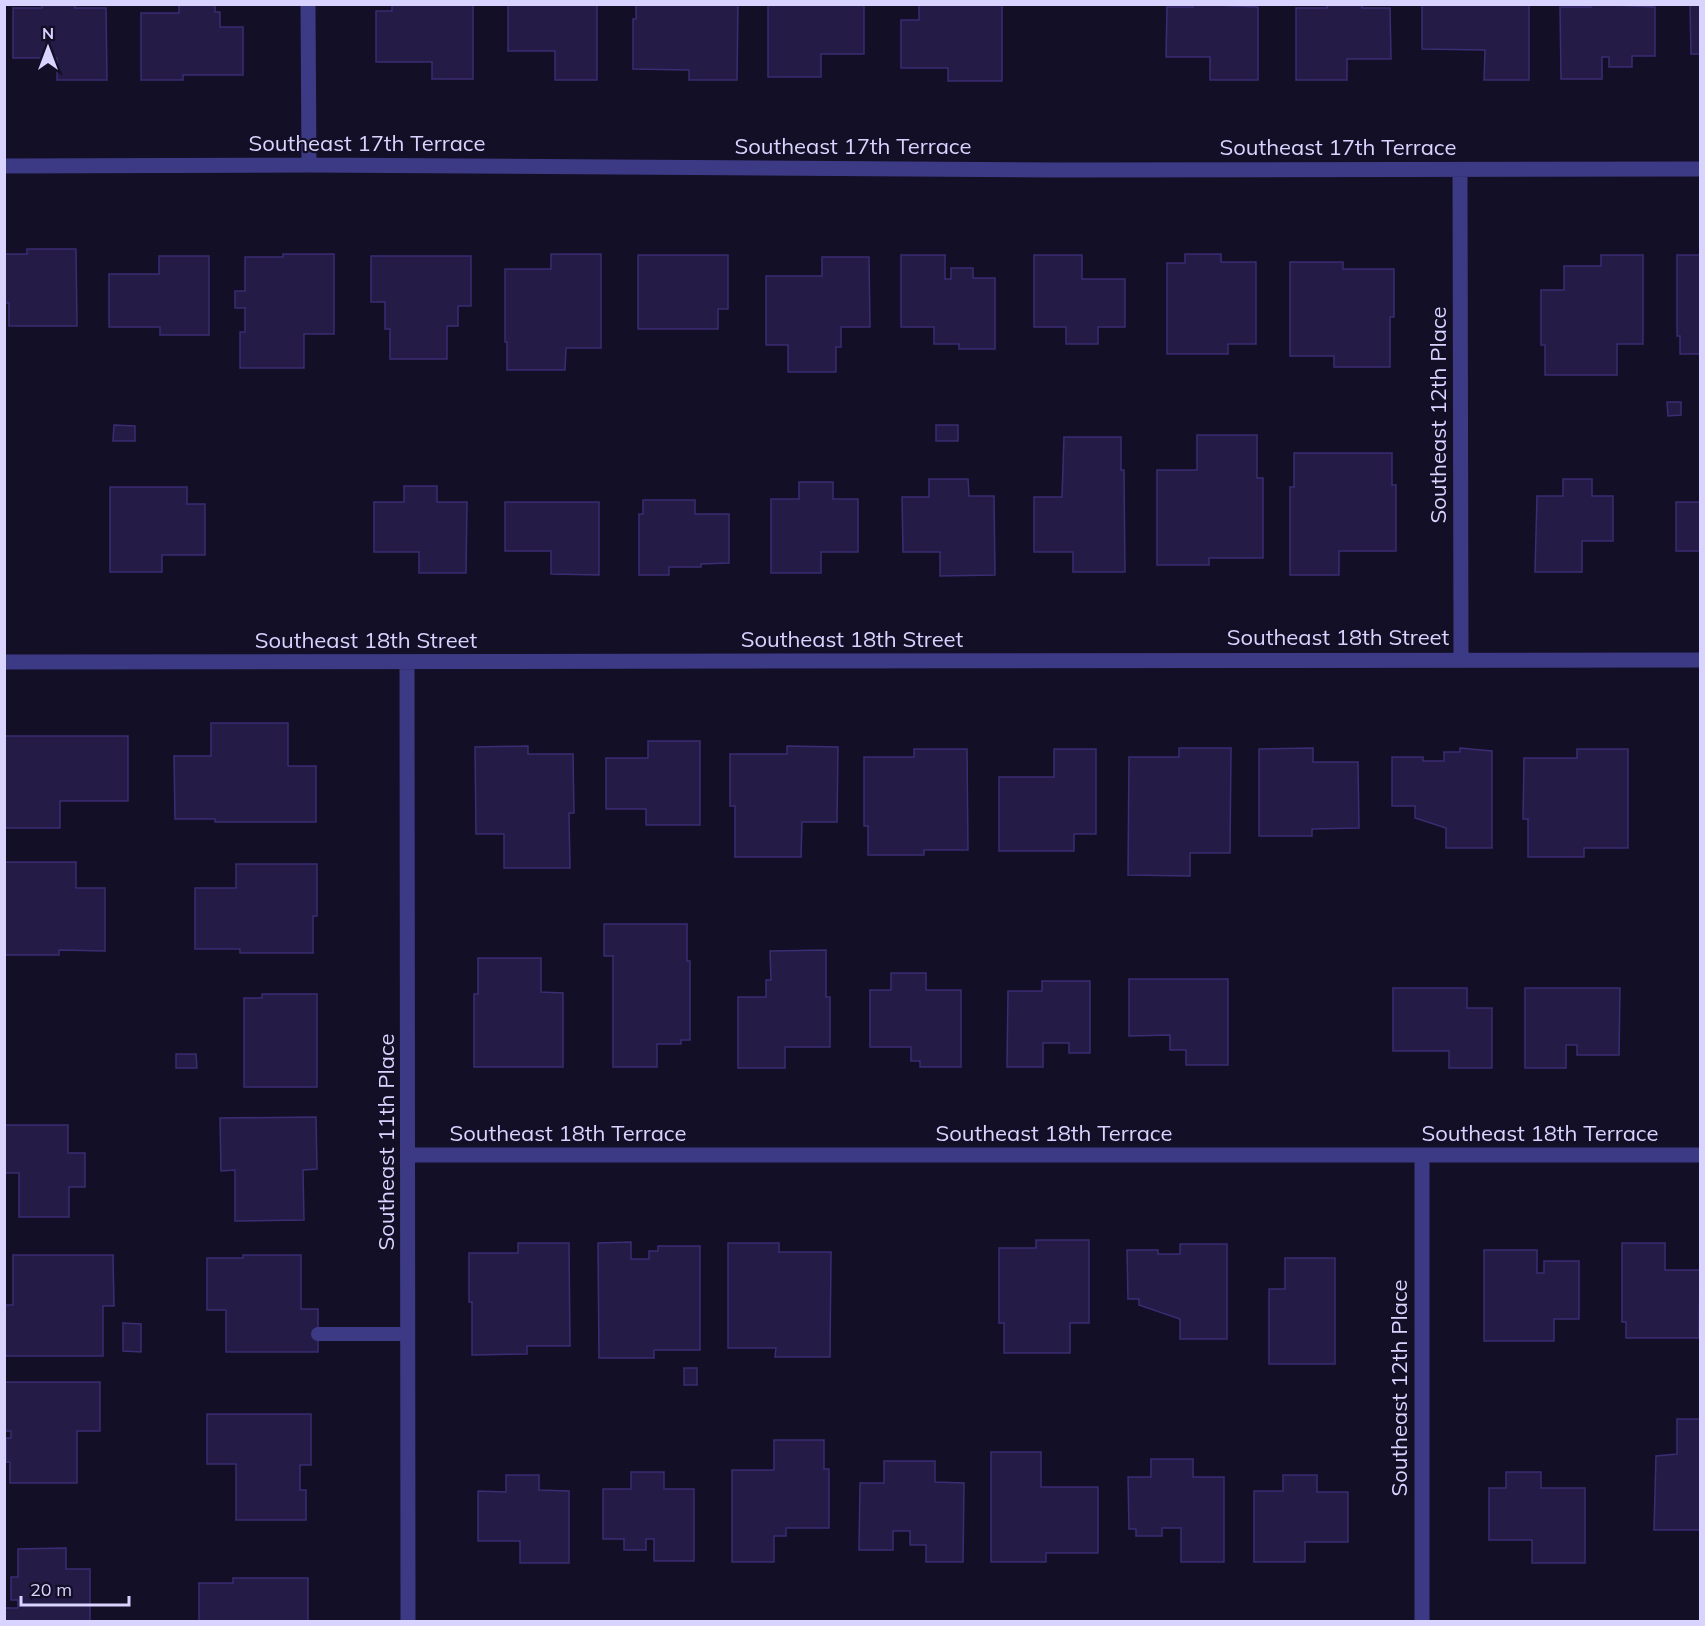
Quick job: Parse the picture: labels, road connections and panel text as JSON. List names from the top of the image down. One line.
{"streets":{"street":["Southeast 17th Terrace","Southeast 12th Place","Southeast 18th Street","Southeast 18th Terrace","Southeast 11th Place"]},"crossings":[["Southeast 17th Terrace","Southeast 12th Place"],["Southeast 12th Place","Southeast 18th Street"],["Southeast 12th Place","Southeast 18th Terrace"],["Southeast 18th Street","Southeast 11th Place"],["Southeast 18th Terrace","Southeast 11th Place"]],"scale_bar":"20 m","north":"top"}
